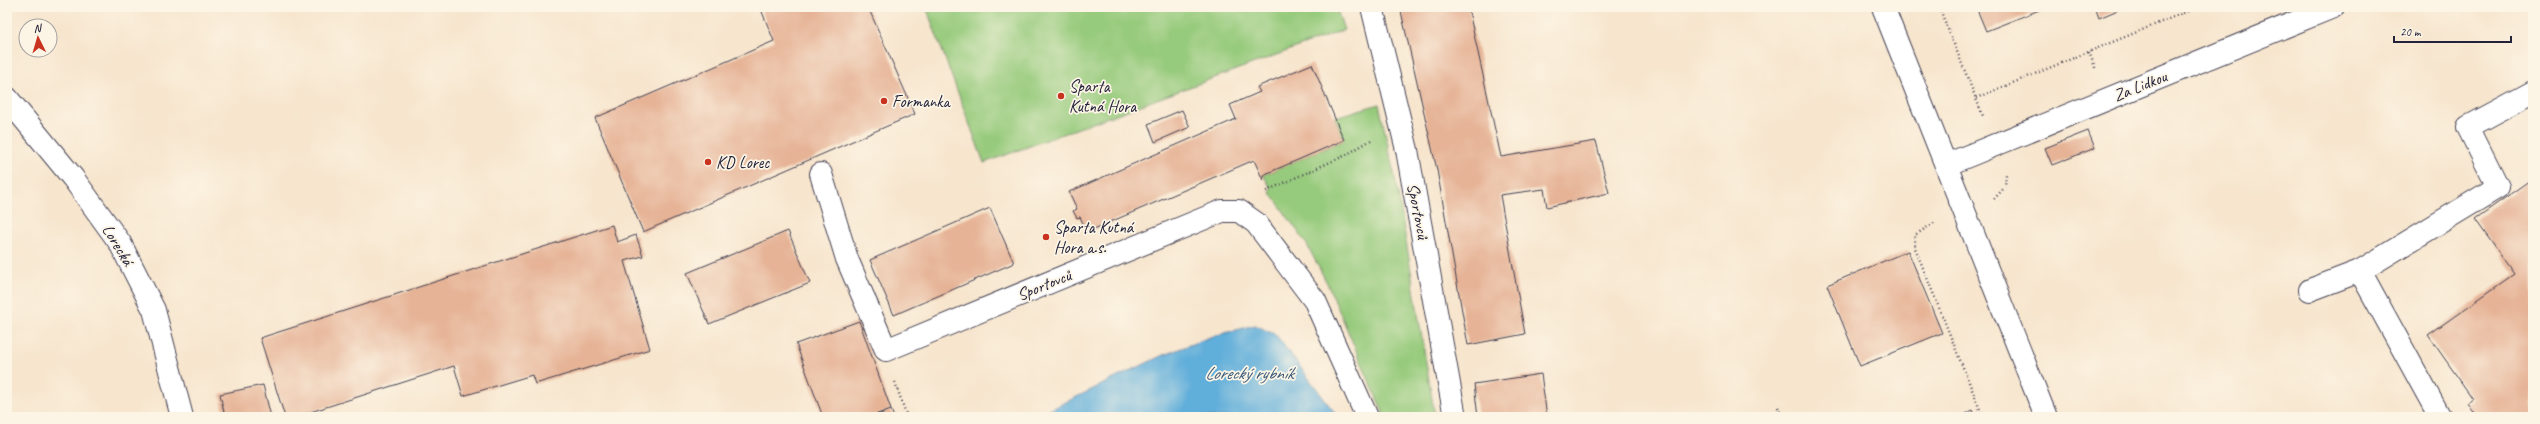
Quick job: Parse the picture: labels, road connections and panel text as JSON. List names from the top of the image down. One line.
{"streets":{"street":["Za Lidkou","Sportovců","Lorecká"]},"water":["Lorecký rybník"],"places":["Sparta Kutná Hora","Formanka","KD Lorec","Sparta Kutná Hora a.s."],"scale_bar":"20 m","north":"top"}
